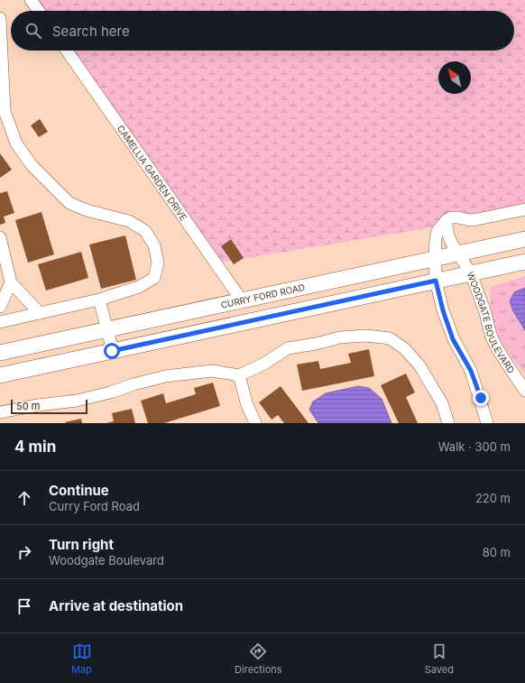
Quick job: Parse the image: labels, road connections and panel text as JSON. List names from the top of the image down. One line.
{"streets":{"main road":["CURRY FORD ROAD"],"street":["CAMELLIA GARDEN DRIVE","WOODGATE BOULEVARD"]},"crossings":[["CAMELLIA GARDEN DRIVE","CURRY FORD ROAD"],["CURRY FORD ROAD","WOODGATE BOULEVARD"]],"scale_bar":"50 m","north":"top left","page":{"search":"Search here","scale":"50 m","heading":["4 min","Walk · 300 m"],"list":[["Continue","Curry Ford Road","220 m"],["Turn right","Woodgate Boulevard","80 m"],"Arrive at destination"],"nav":["Map","Directions","Saved"]}}
